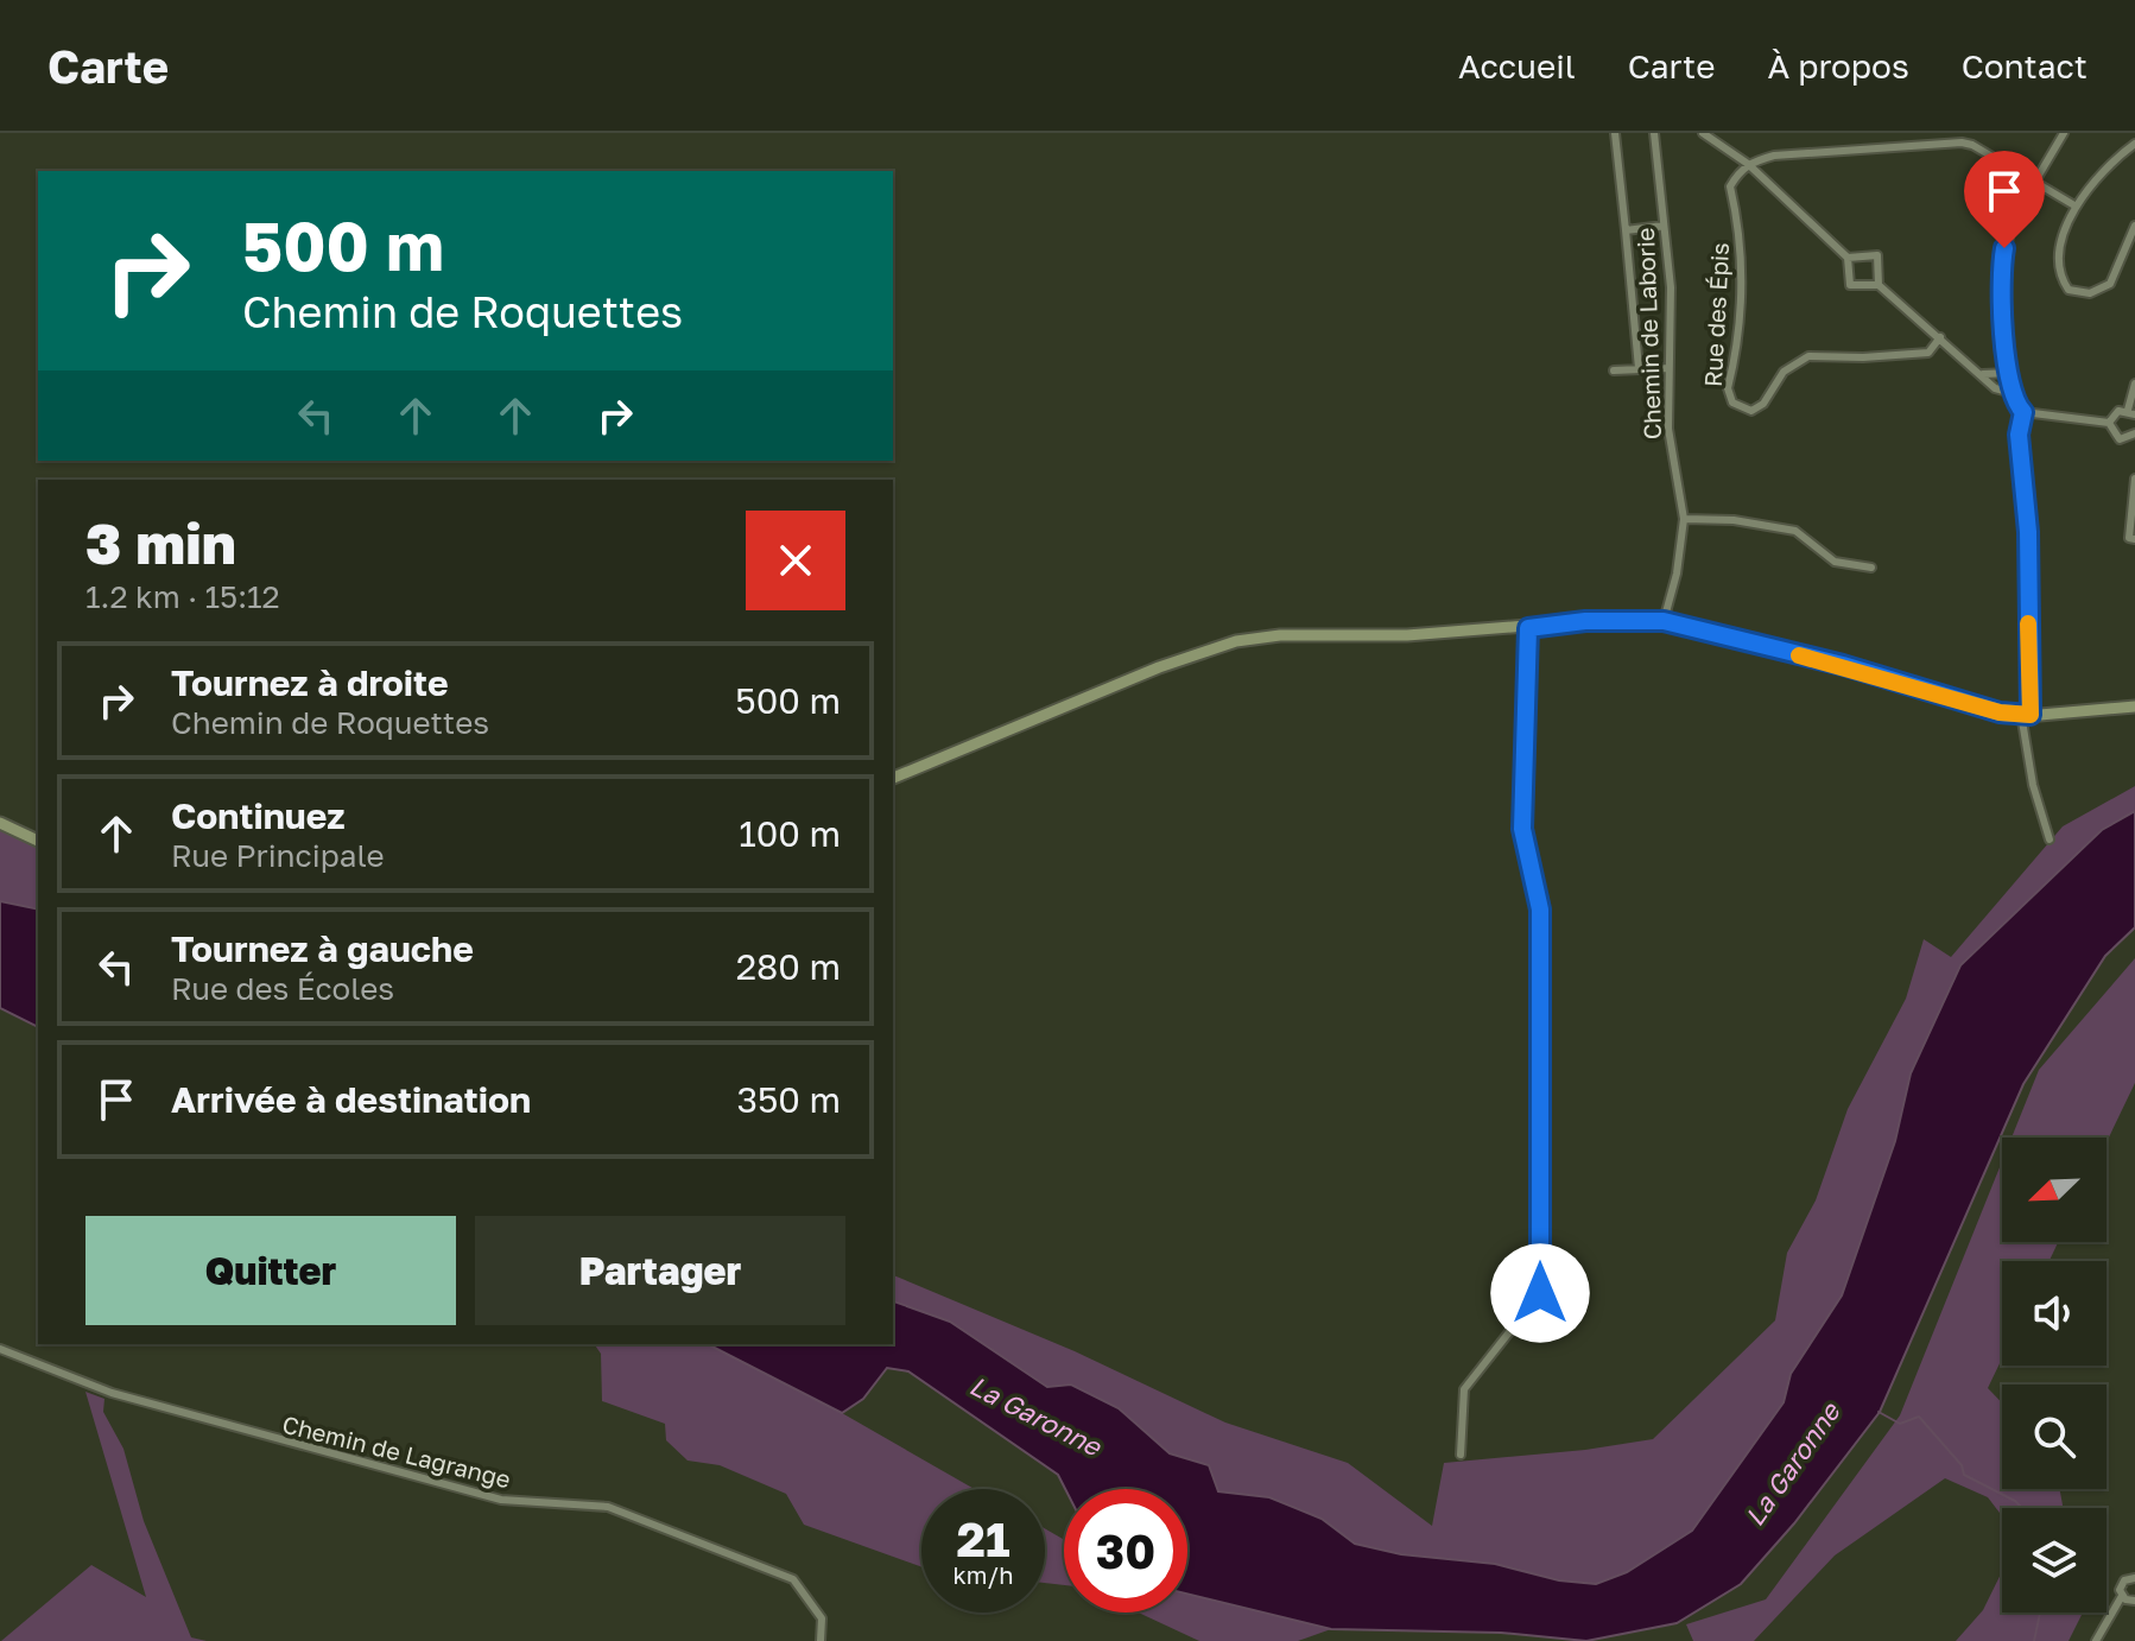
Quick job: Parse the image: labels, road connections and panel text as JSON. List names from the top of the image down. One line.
{"streets":{"street":["Rue des Épis","Chemin de Laborie","Chemin de Lagrange"]},"water":["La Garonne"],"north":"bottom left","page":{"header":"Carte","nav":["Accueil","Carte","À propos","Contact"],"turn":["500 m","Chemin de Roquettes"],"heading":["3 min","1.2 km · 15:12"],"list":[{"name":"Tournez à droite","note":"Chemin de Roquettes","value":"500 m"},{"name":"Continuez","note":"Rue Principale","value":"100 m"},{"name":"Tournez à gauche","note":"Rue des Écoles","value":"280 m"},{"name":"Arrivée à destination","value":"350 m"}],"buttons":["Quitter","Partager"],"speed":"21 km/h","limit":"30"}}
